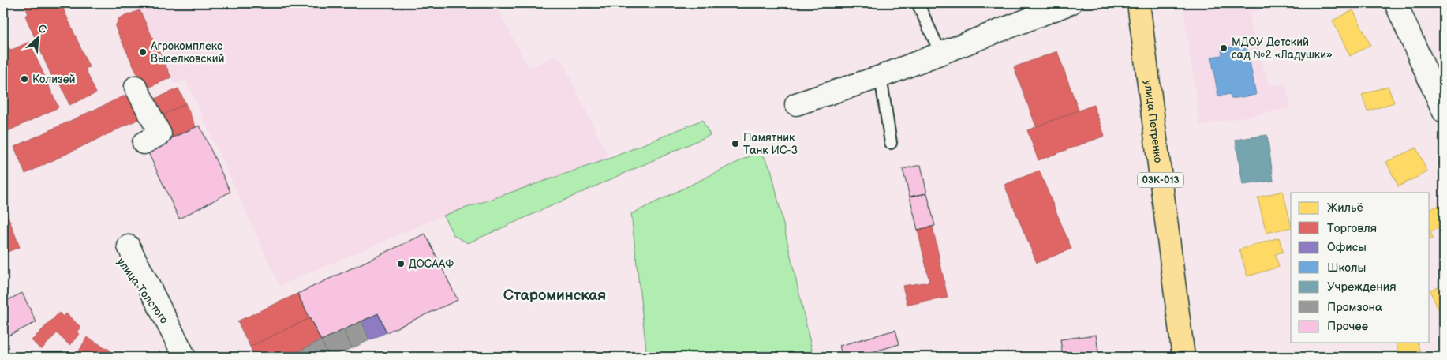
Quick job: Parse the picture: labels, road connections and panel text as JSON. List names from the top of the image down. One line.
{"streets":{"main road":["улица Петренко","03К-013"],"street":["улица Толстого"]},"districts":["Староминская"],"places":["МДОУ Детский сад №2 «Ладушки»","Агрокомплекс Выселковский","Колизей","Памятник Танк ИС-3","ДОСААФ"],"legend":["Жильё","Торговля","Офисы","Школы","Учреждения","Промзона","Прочее"],"north":"top right"}
